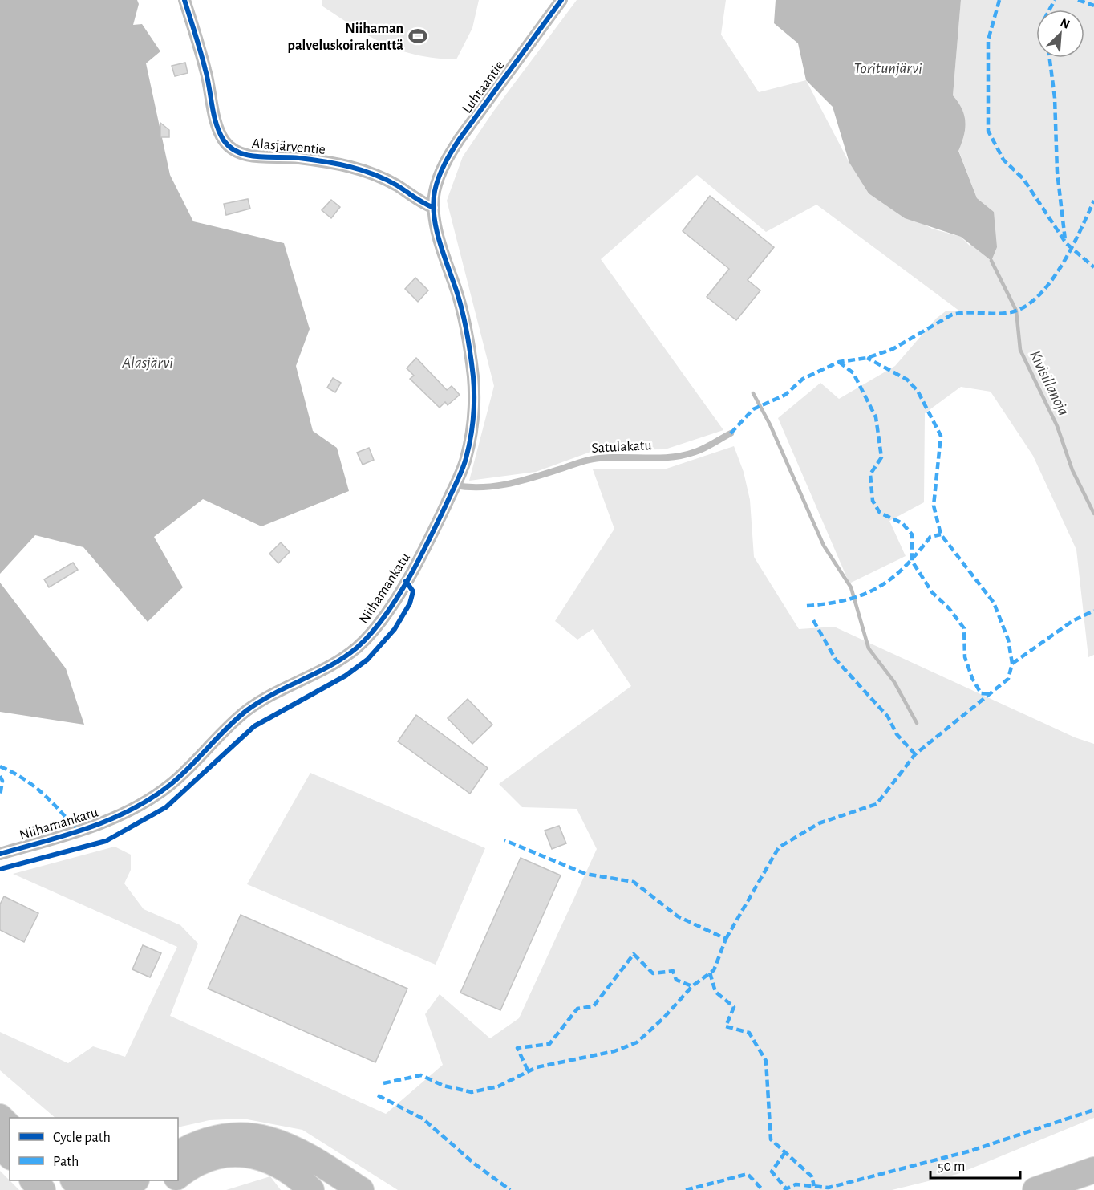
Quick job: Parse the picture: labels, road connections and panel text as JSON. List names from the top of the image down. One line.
{"streets":{"street":["Luhtaantie","Alasjärventie","Niihamankatu"],"lane":["Satulakatu"]},"crossings":[["Luhtaantie","Niihamankatu"],["Alasjärventie","Niihamankatu"],["Satulakatu","Niihamankatu"]],"water":["Toritunjärvi","Alasjärvi","Kivisillanoja"],"places":{"sports":["Niihaman palveluskoirakenttä"]},"legend":["Cycle path","Path"],"scale_bar":"50 m","north":"top right"}
